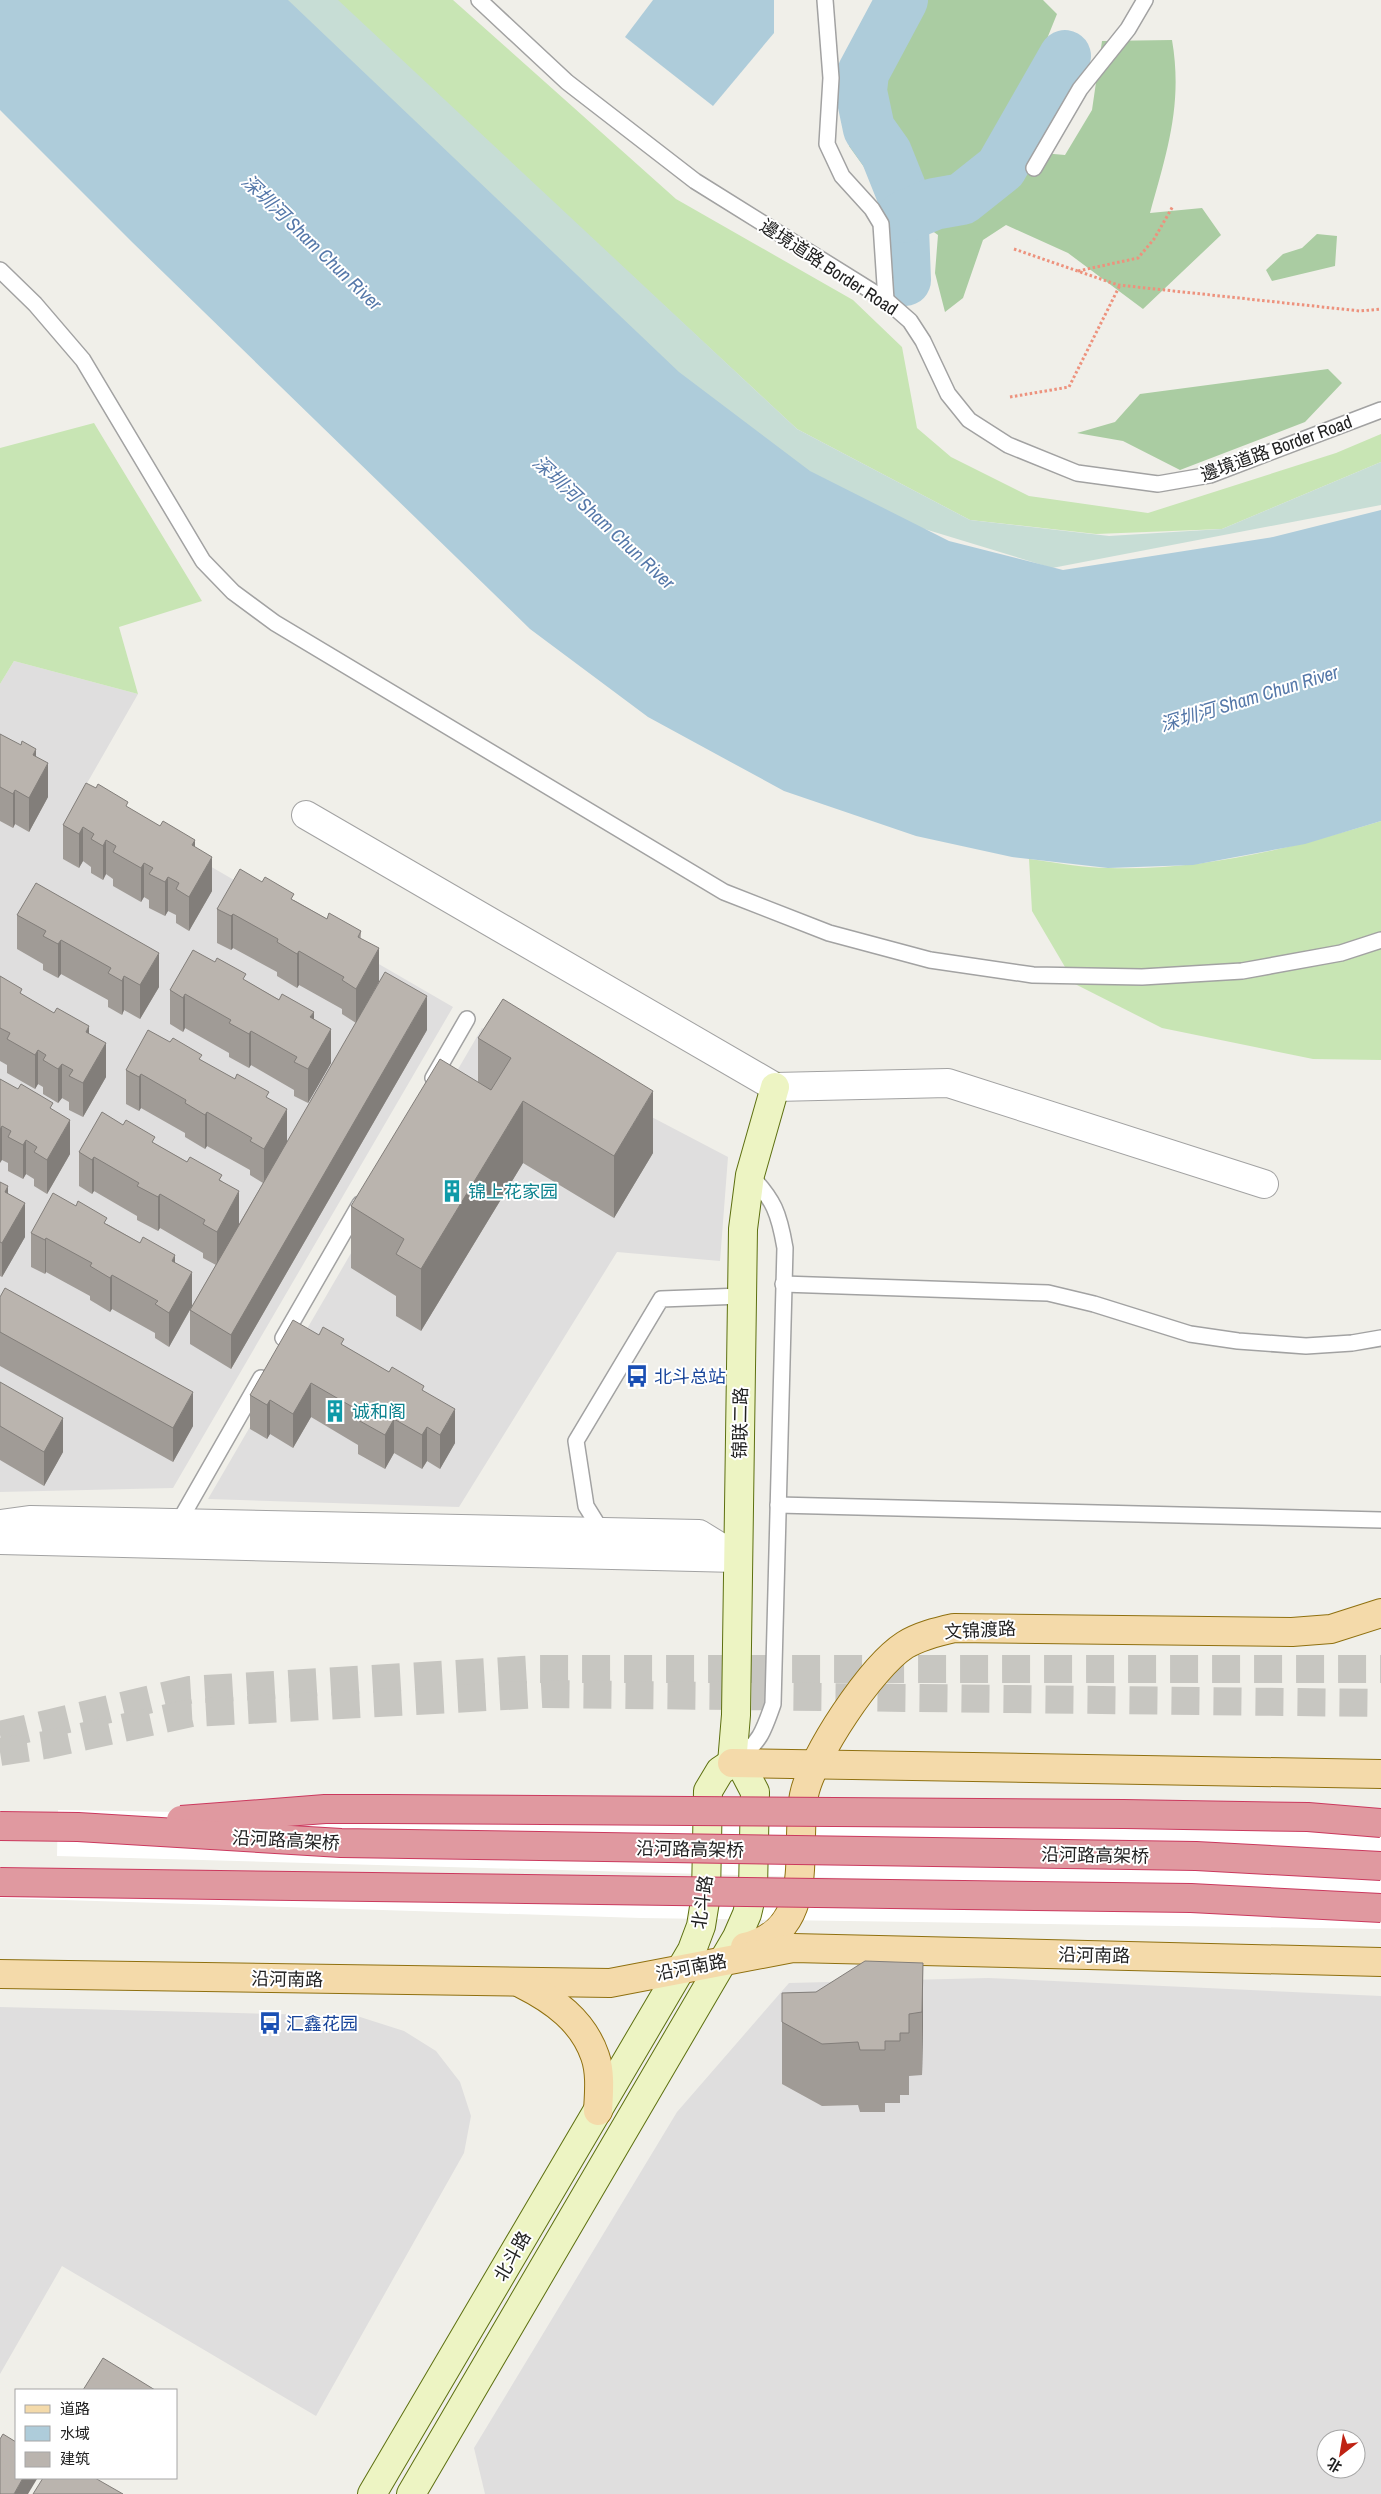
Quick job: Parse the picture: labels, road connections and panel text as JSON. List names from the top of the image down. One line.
{"streets":{"highway":["沿河路高架桥"],"main road":["锦联二路","文锦渡路","北斗路","沿河南路"],"lane":["邊境道路 Border Road"]},"crossings":[["锦联二路","北斗路"],["文锦渡路","北斗路"],["文锦渡路","沿河南路"],["北斗路","沿河南路"]],"water":["深圳河 Sham Chun River"],"places":{"building":["锦上花家园","诚和阁"],"bus stop":["北斗总站","汇鑫花园"]},"legend":["道路","水域","建筑"],"north":"bottom left"}
